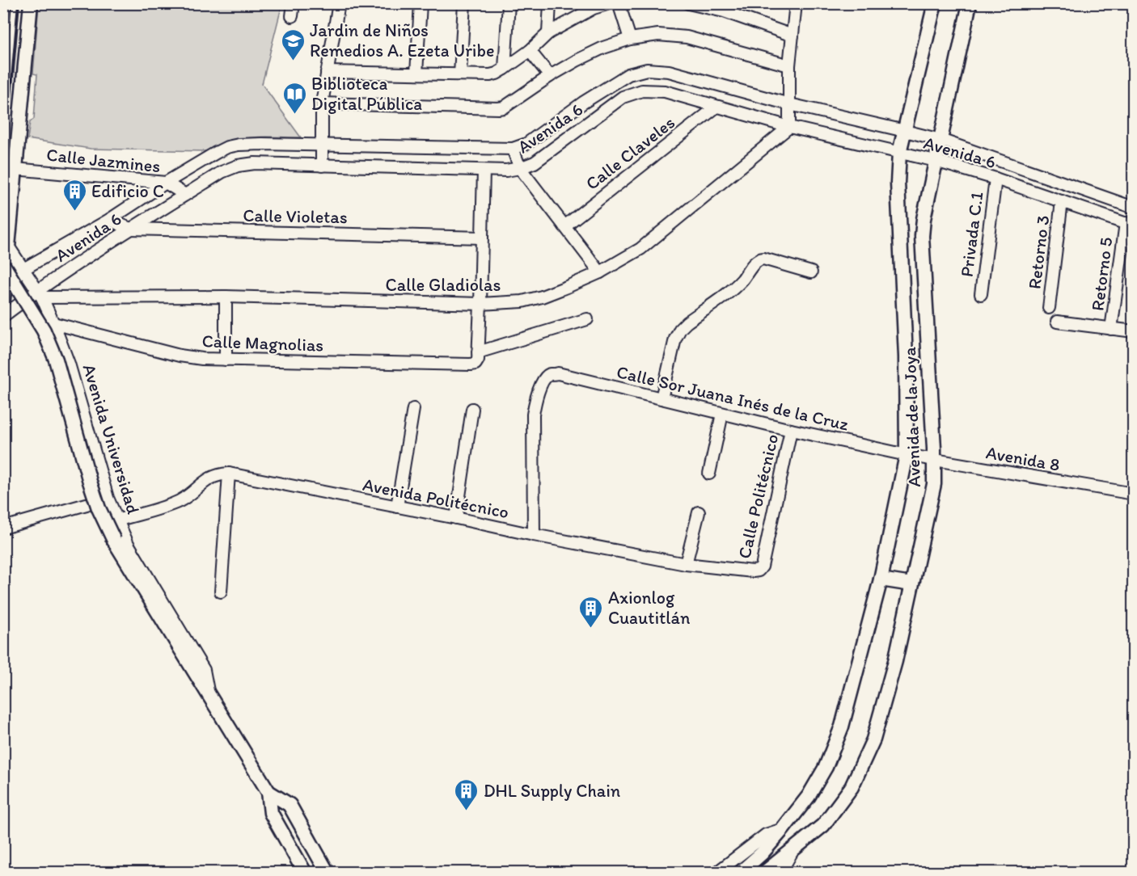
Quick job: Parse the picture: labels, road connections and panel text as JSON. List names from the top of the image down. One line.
{"streets":{"main road":["Avenida de la Joya","Avenida Universidad"],"street":["Avenida 6","Calle Claveles","Calle Jazmines","Calle Violetas","Privada C.1","Retorno 3","Retorno 5","Calle Gladiolas","Calle Magnolias","Calle Sor Juana Inés de la Cruz","Avenida 8","Calle Politécnico","Avenida Politécnico"]},"crossings":[["Avenida 6","Calle Claveles"],["Avenida 6","Calle Jazmines"],["Avenida 6","Calle Violetas"],["Avenida 6","Privada C.1"],["Avenida 6","Retorno 3"],["Avenida 6","Retorno 5"],["Avenida 6","Calle Gladiolas"],["Avenida 6","Avenida de la Joya"],["Avenida 6","Avenida Universidad"],["Calle Gladiolas","Avenida Universidad"],["Calle Magnolias","Avenida Universidad"],["Calle Sor Juana Inés de la Cruz","Avenida de la Joya"],["Calle Sor Juana Inés de la Cruz","Avenida 8"],["Calle Sor Juana Inés de la Cruz","Calle Politécnico"],["Calle Sor Juana Inés de la Cruz","Avenida Politécnico"],["Avenida de la Joya","Avenida 8"],["Avenida Universidad","Avenida Politécnico"],["Calle Politécnico","Avenida Politécnico"]],"places":{"school or university":["Jardin de Niños Remedios A. Ezeta Uribe"],"library":["Biblioteca Digital Pública"],"building":["Edificio C","Axionlog Cuautitlán","DHL Supply Chain"]}}
